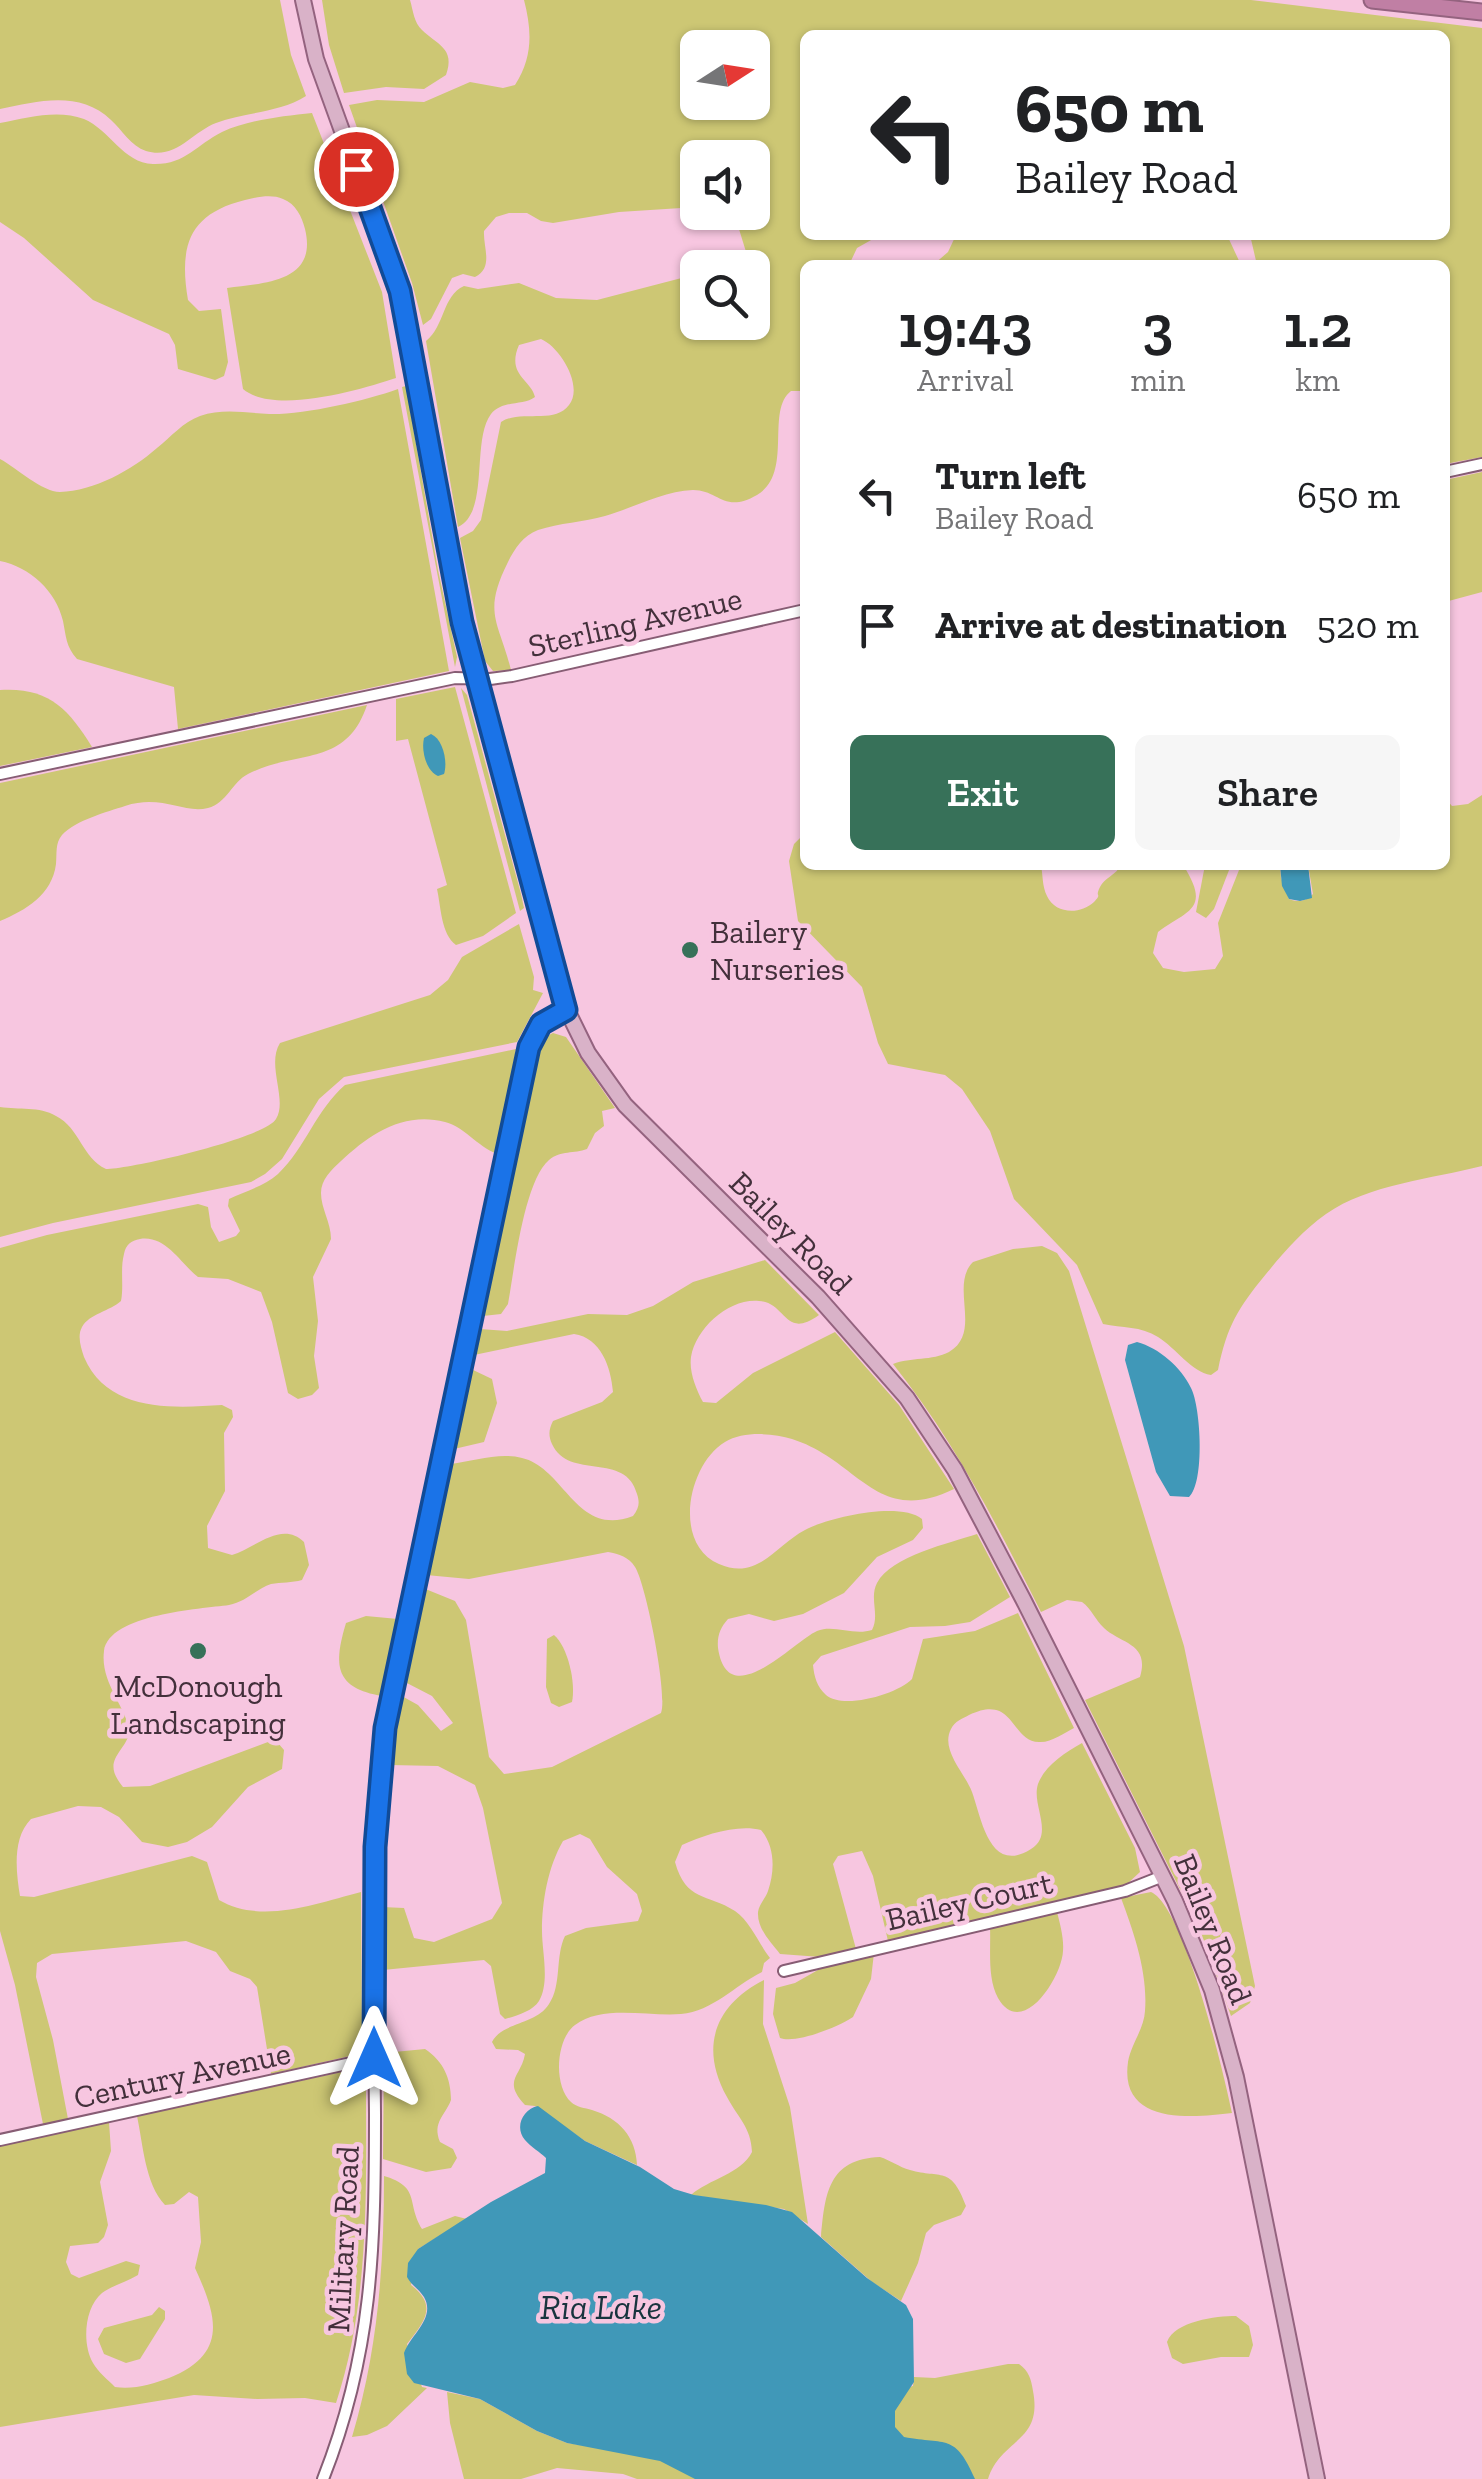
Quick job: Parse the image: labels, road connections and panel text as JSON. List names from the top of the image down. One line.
{"streets":{"main road":["Bailey Road"],"street":["Sterling Avenue","Bailey Court","Century Avenue","Military Road"]},"crossings":[["Sterling Avenue","Bailey Road"],["Bailey Road","Bailey Court"],["Bailey Road","Military Road"],["Century Avenue","Military Road"]],"water":["Ria Lake"],"places":["Bailery Nurseries","McDonough Landscaping"],"north":"right","page":{"turn":["650 m","Bailey Road"],"eta":["19:43","Arrival","3","min","1.2","km"],"list":[{"name":"Turn left","note":"Bailey Road","value":"650 m"},{"name":"Arrive at destination","value":"520 m"}],"buttons":["Exit","Share"]}}
